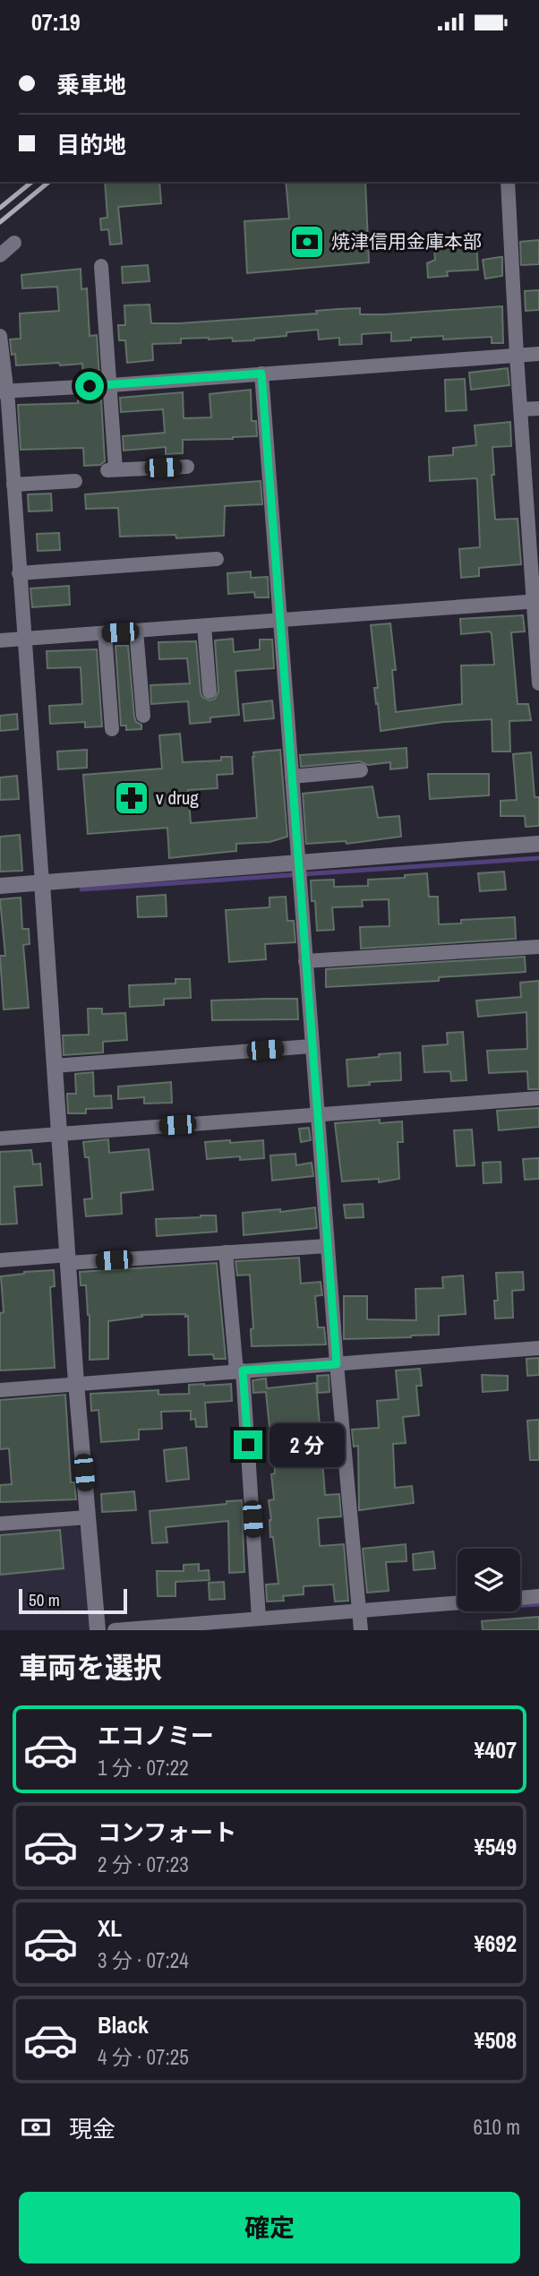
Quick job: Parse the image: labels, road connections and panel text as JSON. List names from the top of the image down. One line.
{"places":{"bank":["焼津信用金庫本部"],"pharmacy":["v drug"]},"scale_bar":"50 m","page":{"status":"07:19","banner":["乗車地","目的地"],"bubble":"2 分","scale":"50 m","heading":"車両を選択","list":[{"name":"エコノミー","note":"1 分 · 07:22","value":"¥407"},{"name":"コンフォート","note":"2 分 · 07:23","value":"¥549"},{"name":"XL","note":"3 分 · 07:24","value":"¥692"},{"name":"Black","note":"4 分 · 07:25","value":"¥508"}],"pay":["現金","610 m"],"buttons":"確定"}}
